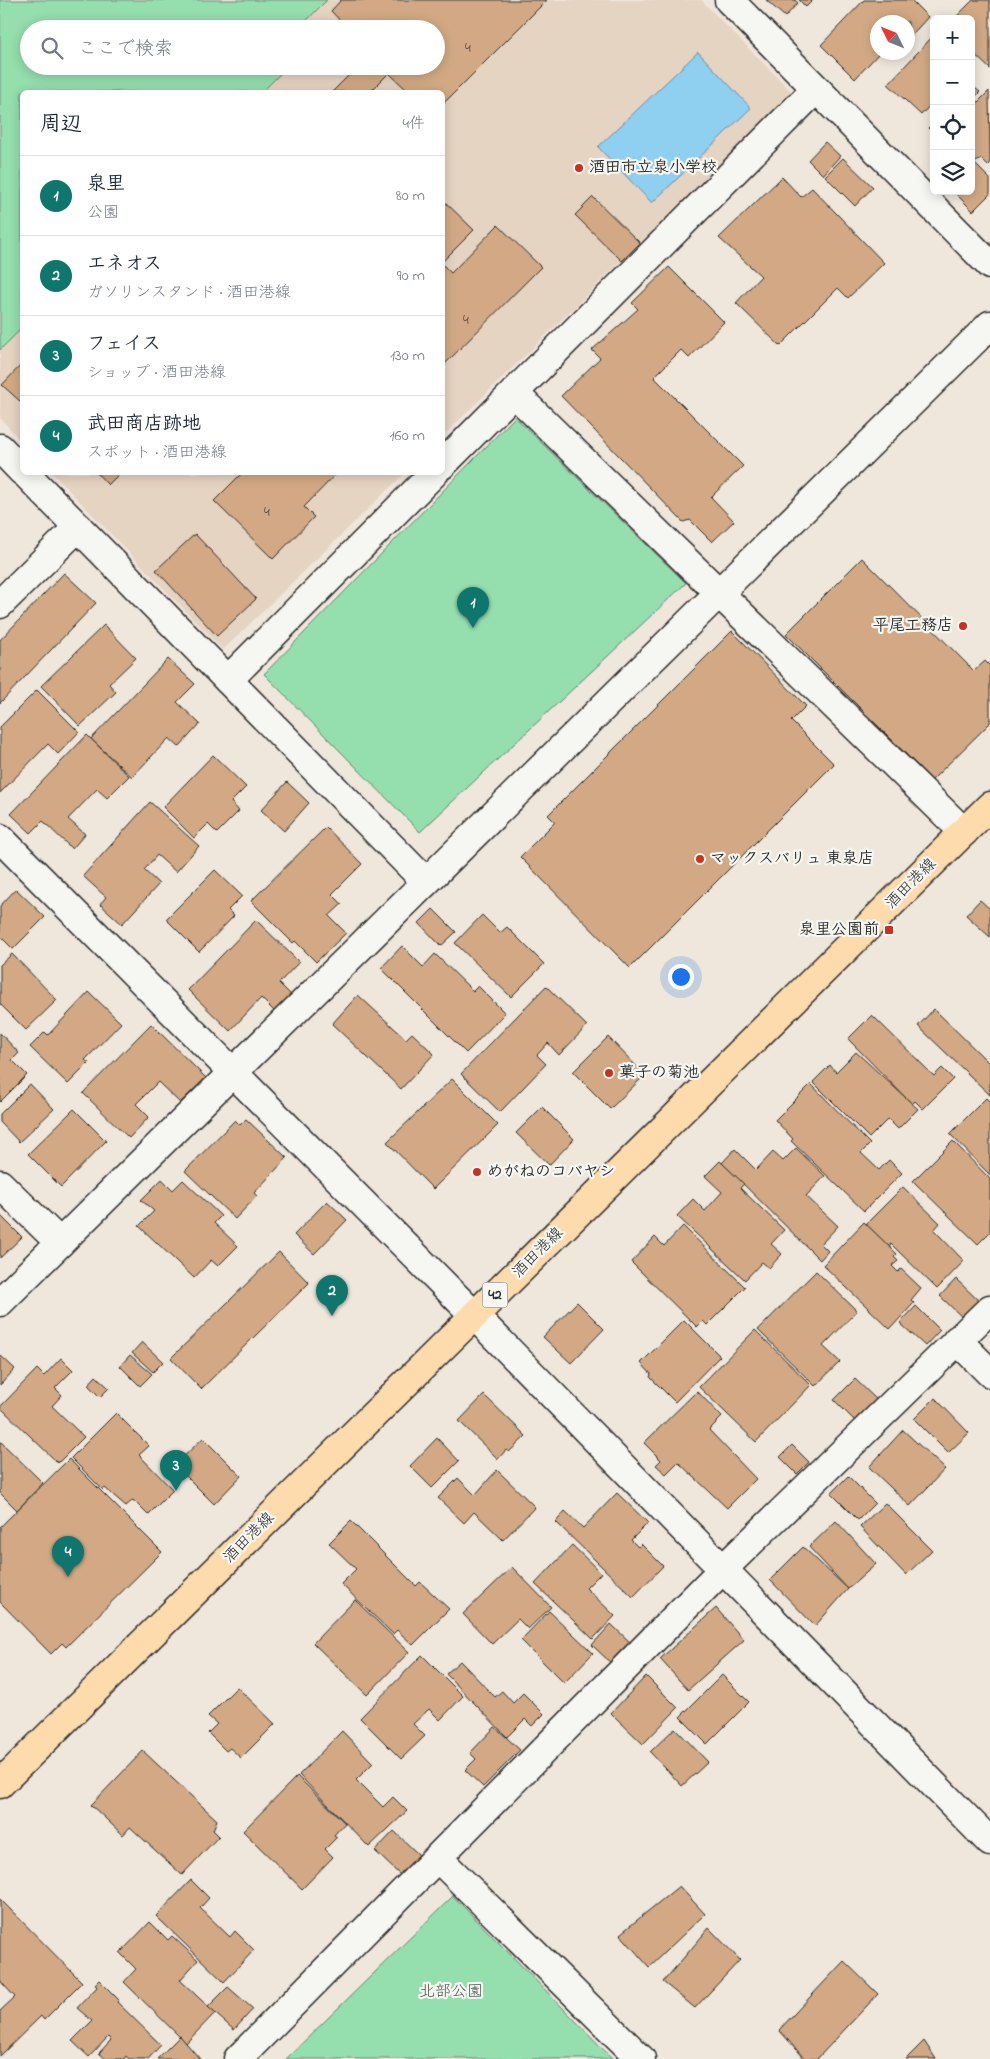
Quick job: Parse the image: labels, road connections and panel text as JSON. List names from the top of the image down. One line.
{"streets":{"main road":["酒田港線","42"]},"parks":["北部公園"],"places":{"other":["酒田市立泉小学校","平尾工務店","マックスバリュ 東泉店","菓子の菊池","めがねのコバヤシ"],"transit":["泉里公園前"]},"house_numbers":["4","4","4"],"north":"top left","page":{"map_buttons":["+","−"],"search":"ここで検索","heading":["周辺","4件"],"list":[{"mark":"1","name":"泉里","note":"公園","value":"80 m"},{"mark":"2","name":"エネオス","note":"ガソリンスタンド · 酒田港線","value":"90 m"},{"mark":"3","name":"フェイス","note":"ショップ · 酒田港線","value":"130 m"},{"mark":"4","name":"武田商店跡地","note":"スポット · 酒田港線","value":"160 m"}],"pins":["1","2","3","4"]}}
